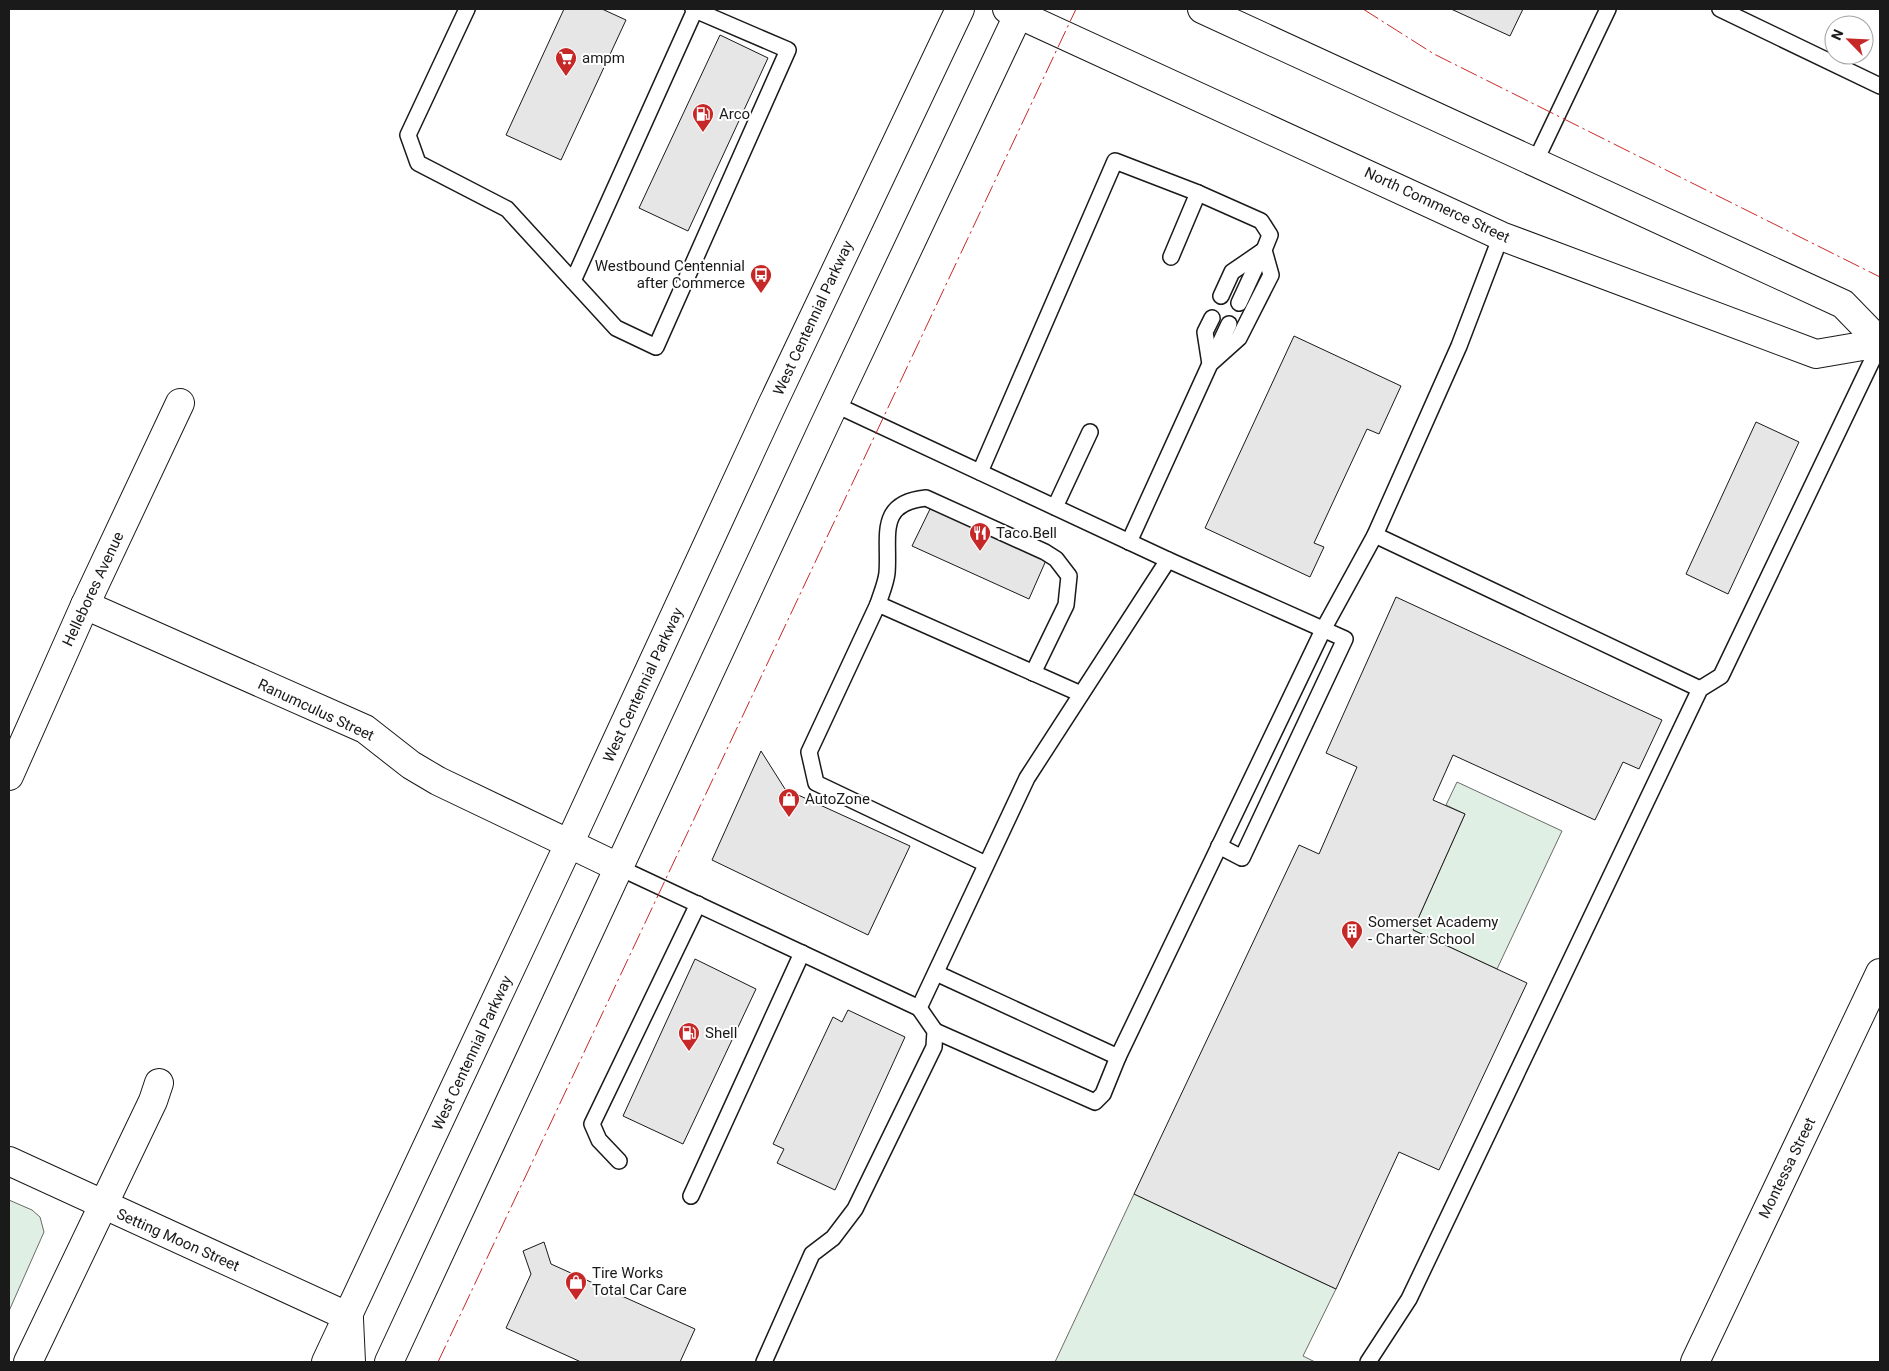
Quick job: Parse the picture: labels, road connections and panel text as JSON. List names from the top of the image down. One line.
{"streets":{"main road":["North Commerce Street","West Centennial Parkway","Hellebores Avenue","Ranumculus Street","Montessa Street","Setting Moon Street"]},"crossings":[["West Centennial Parkway","Ranumculus Street"],["West Centennial Parkway","Setting Moon Street"],["Hellebores Avenue","Ranumculus Street"]],"places":{"supermarket":["ampm"],"fuel station":["Arco","Shell"],"bus stop":["Westbound Centennial after Commerce"],"restaurant":["Taco Bell"],"shop":["AutoZone","Tire Works Total Car Care"],"building":["Somerset Academy - Charter School"]},"north":"top left"}
